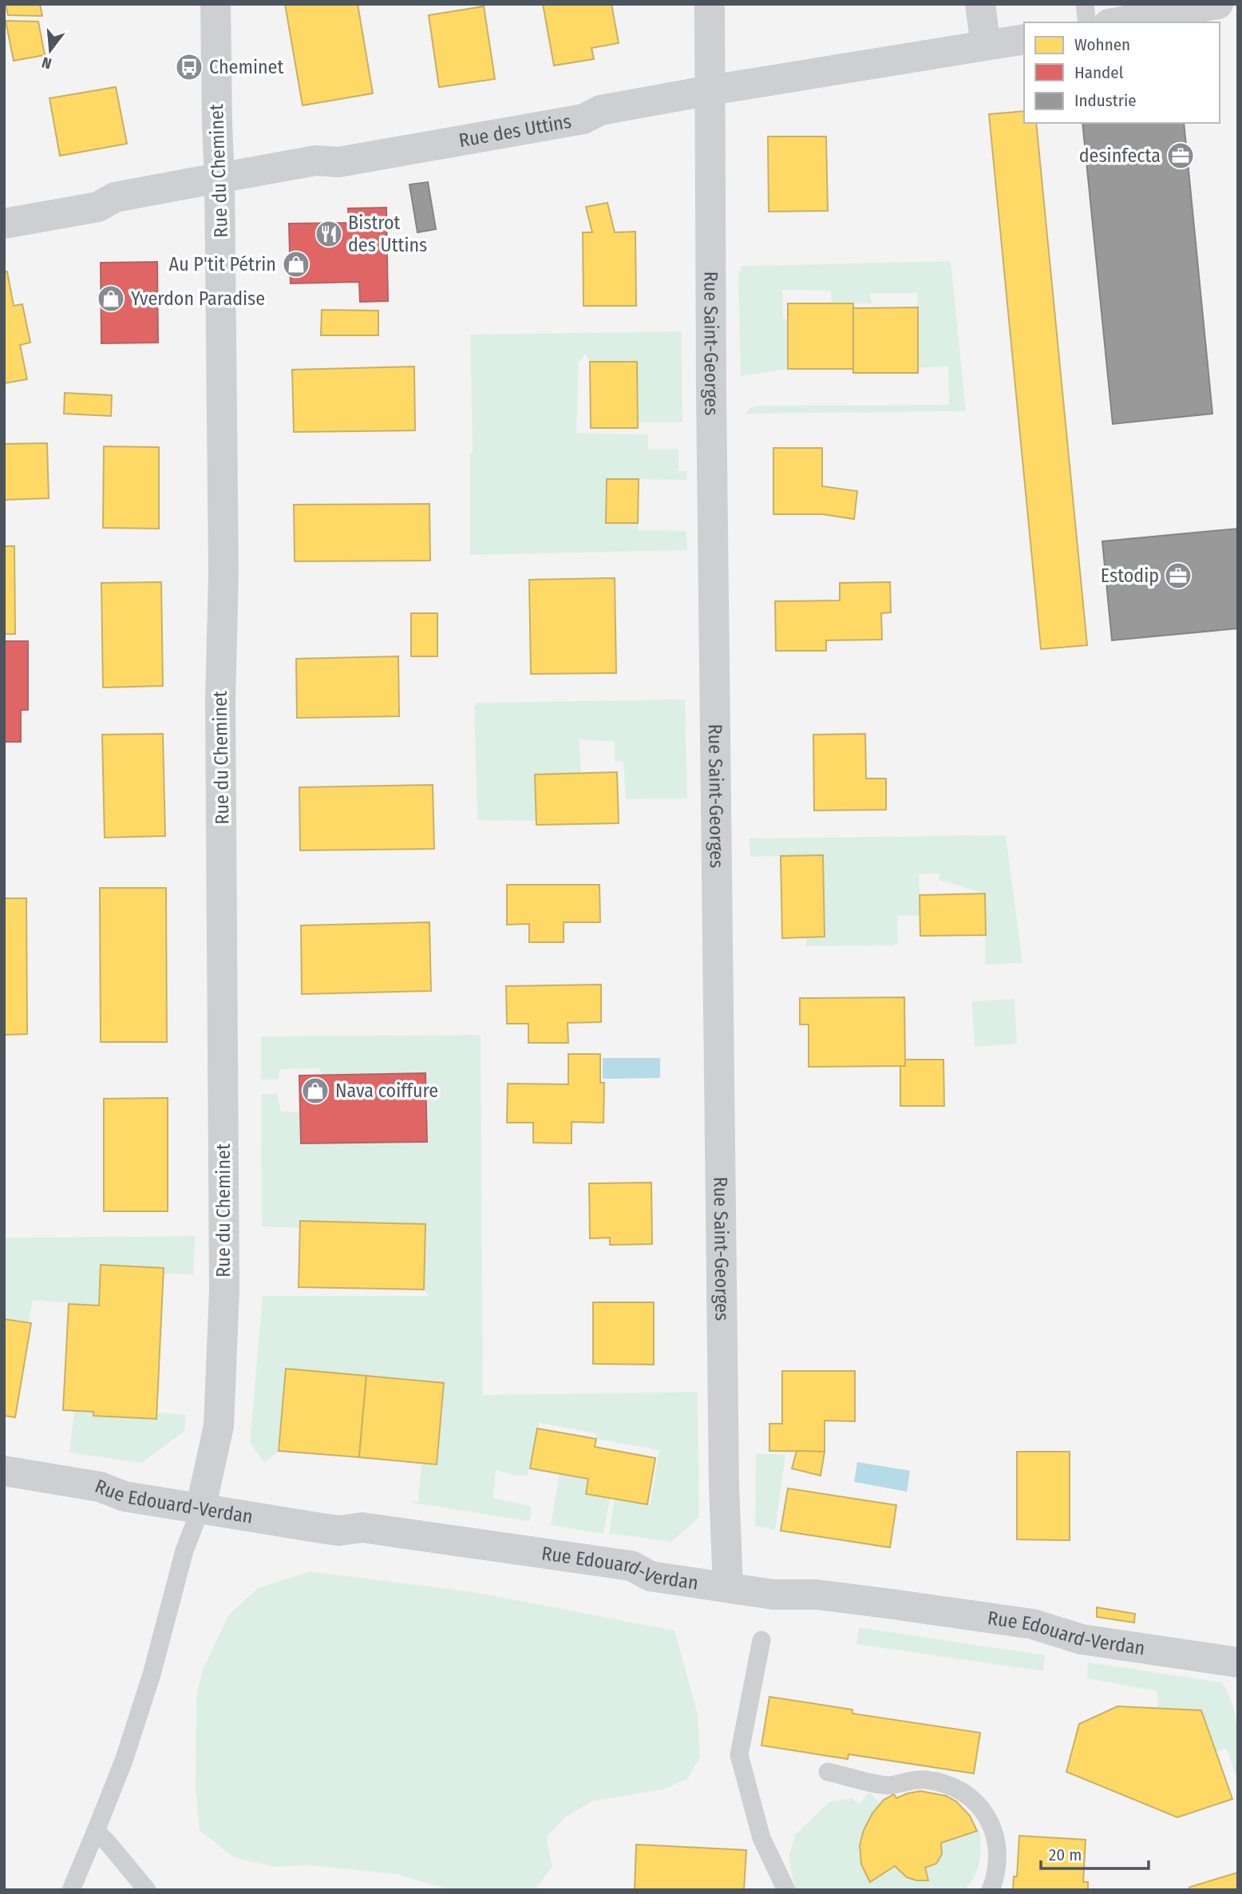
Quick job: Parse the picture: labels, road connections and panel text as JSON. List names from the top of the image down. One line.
{"streets":{"street":["Rue des Uttins","Rue du Cheminet","Rue Saint-Georges","Rue Edouard-Verdan"]},"crossings":[["Rue des Uttins","Rue du Cheminet"],["Rue des Uttins","Rue Saint-Georges"],["Rue du Cheminet","Rue Edouard-Verdan"],["Rue Saint-Georges","Rue Edouard-Verdan"]],"places":{"bus stop":["Cheminet"],"office":["desinfecta","Estodip"],"restaurant":["Bistrot des Uttins"],"shop":["Au P'tit Pétrin","Yverdon Paradise","Nava coiffure"]},"legend":["Wohnen","Handel","Industrie"],"scale_bar":"20 m","north":"bottom"}
